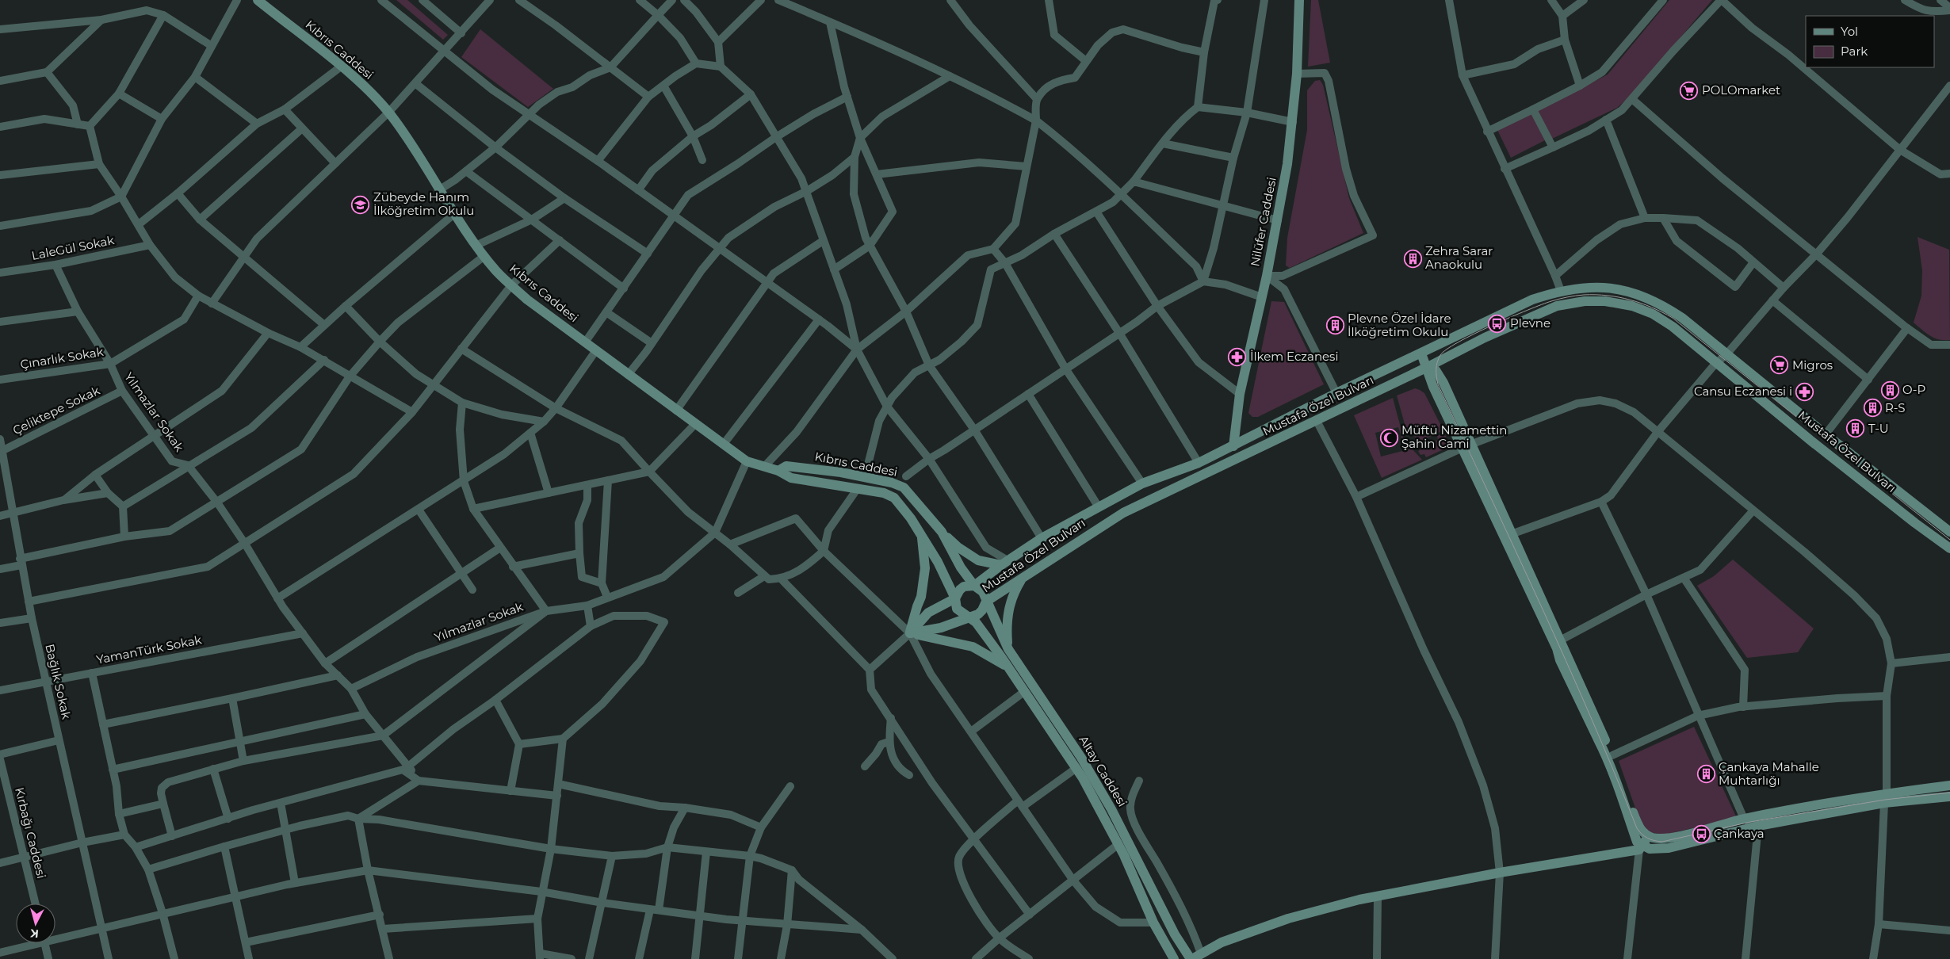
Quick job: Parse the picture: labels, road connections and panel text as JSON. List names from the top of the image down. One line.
{"streets":{"main road":["Kıbrıs Caddesi","Nilüfer Caddesi","Mustafa Özel Bulvarı","Altay Caddesi"],"street":["LaleGül Sokak","Çınarlık Sokak","Çeliktepe Sokak","Yılmazlar Sokak","YamanTürk Sokak","Bağlık Sokak","Kırbağı Caddesi"]},"crossings":[["Kıbrıs Caddesi","Mustafa Özel Bulvarı"],["Kıbrıs Caddesi","Altay Caddesi"],["Nilüfer Caddesi","Mustafa Özel Bulvarı"],["LaleGül Sokak","Yılmazlar Sokak"],["Çınarlık Sokak","Yılmazlar Sokak"],["Mustafa Özel Bulvarı","Altay Caddesi"],["Çeliktepe Sokak","Yılmazlar Sokak"],["Çeliktepe Sokak","Bağlık Sokak"],["Yılmazlar Sokak","YamanTürk Sokak"],["YamanTürk Sokak","Bağlık Sokak"]],"places":{"supermarket":["POLOmarket","Migros"],"school or university":["Zübeyde Hanım İlköğretim Okulu"],"building":["Zehra Sarar Anaokulu","Plevne Özel İdare İlköğretim Okulu","O-P","R-S","T-U","Çankaya Mahalle Muhtarlığı"],"bus stop":["Plevne","Çankaya"],"pharmacy":["İlkem Eczanesi","Cansu Eczanesi i"],"mosque":["Müftü Nizamettin Şahin Cami"]},"legend":["Yol","Park"],"north":"bottom"}
